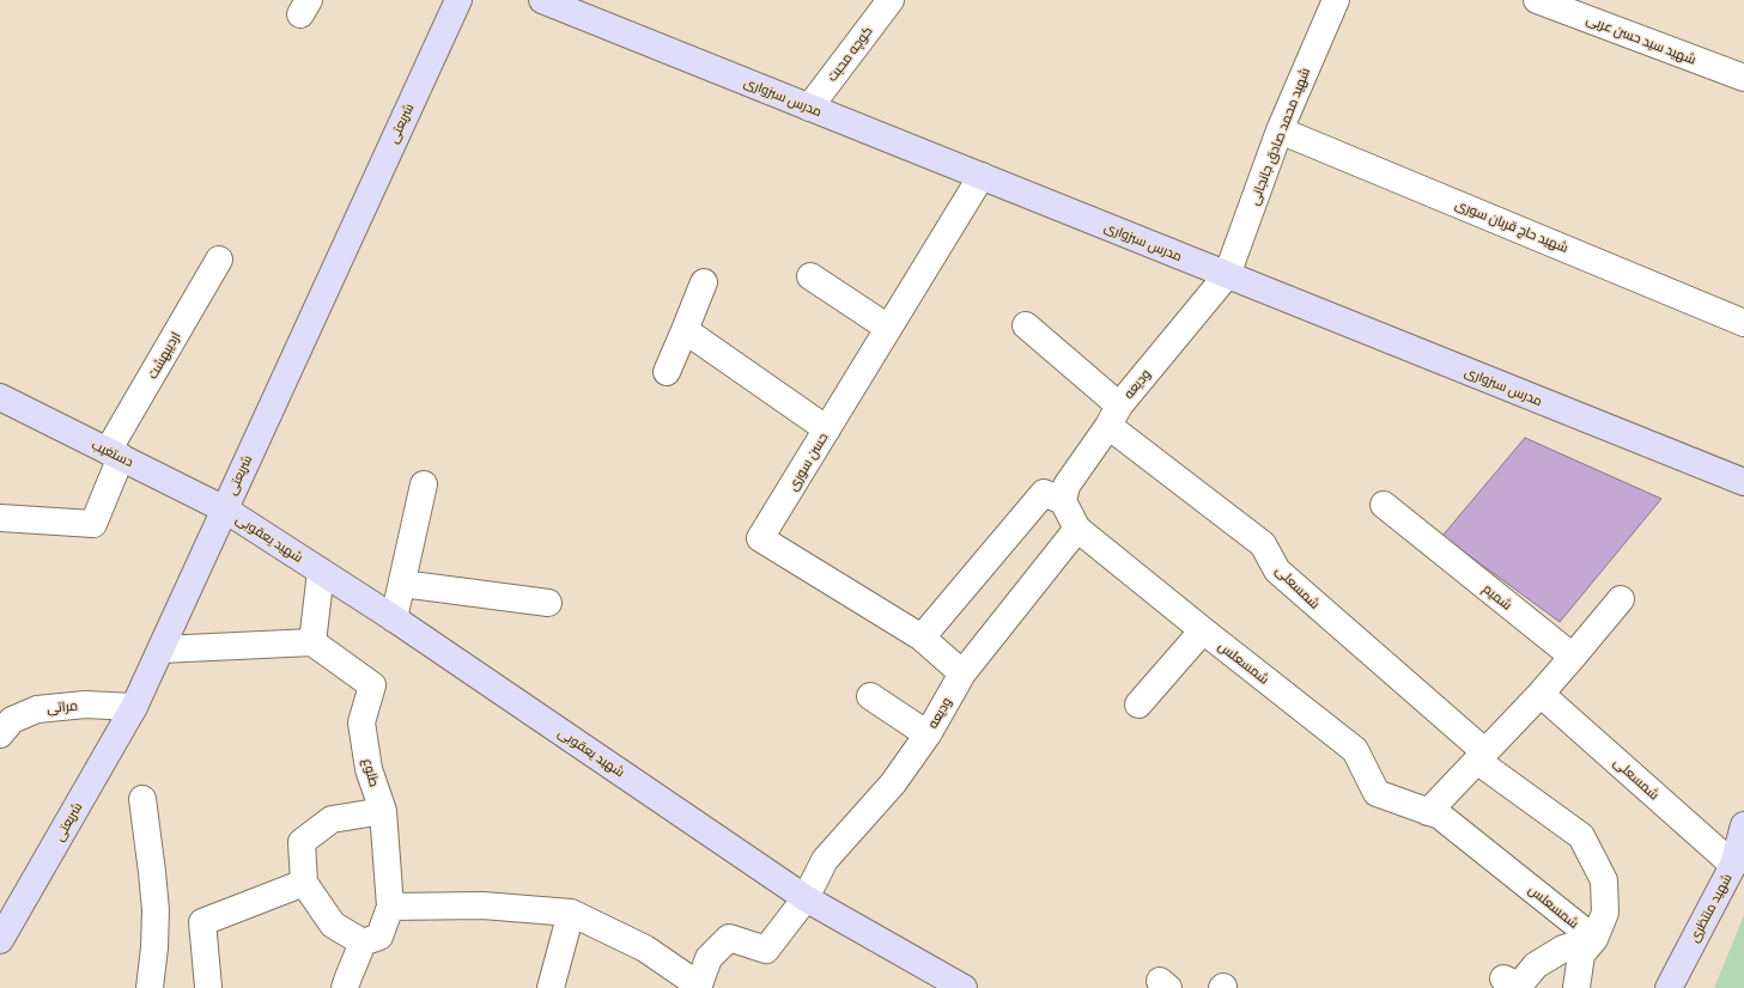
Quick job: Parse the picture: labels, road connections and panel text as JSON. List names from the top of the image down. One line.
{"streets":{"main road":["مدرس سبزواری","شریعتی","دستغیب","شهید یعقوبی","شهید منتظری"],"street":["شهید سید حسن عربی","کوچه محبت","شهید محمد صادق جانجانی","شهید حاج قربان سوری","اردیبهشت","ودیعه","حسن سوری","شمسعلی","شمیم","شمسعلس","مراتی","طلوع"]},"crossings":[["کوچه محبت","مدرس سبزواری"],["مدرس سبزواری","شهید محمد صادق جانجانی"],["مدرس سبزواری","ودیعه"],["مدرس سبزواری","حسن سوری"],["شریعتی","دستغیب"],["شریعتی","شهید یعقوبی"],["شریعتی","مراتی"],["شهید محمد صادق جانجانی","شهید حاج قربان سوری"],["شهید محمد صادق جانجانی","ودیعه"],["اردیبهشت","دستغیب"],["ودیعه","حسن سوری"],["ودیعه","شهید یعقوبی"],["ودیعه","شمسعلی"],["ودیعه","شمسعلس"],["دستغیب","شهید یعقوبی"],["شمسعلی","شمسعلس"],["شمسعلی","شهید منتظری"]]}
